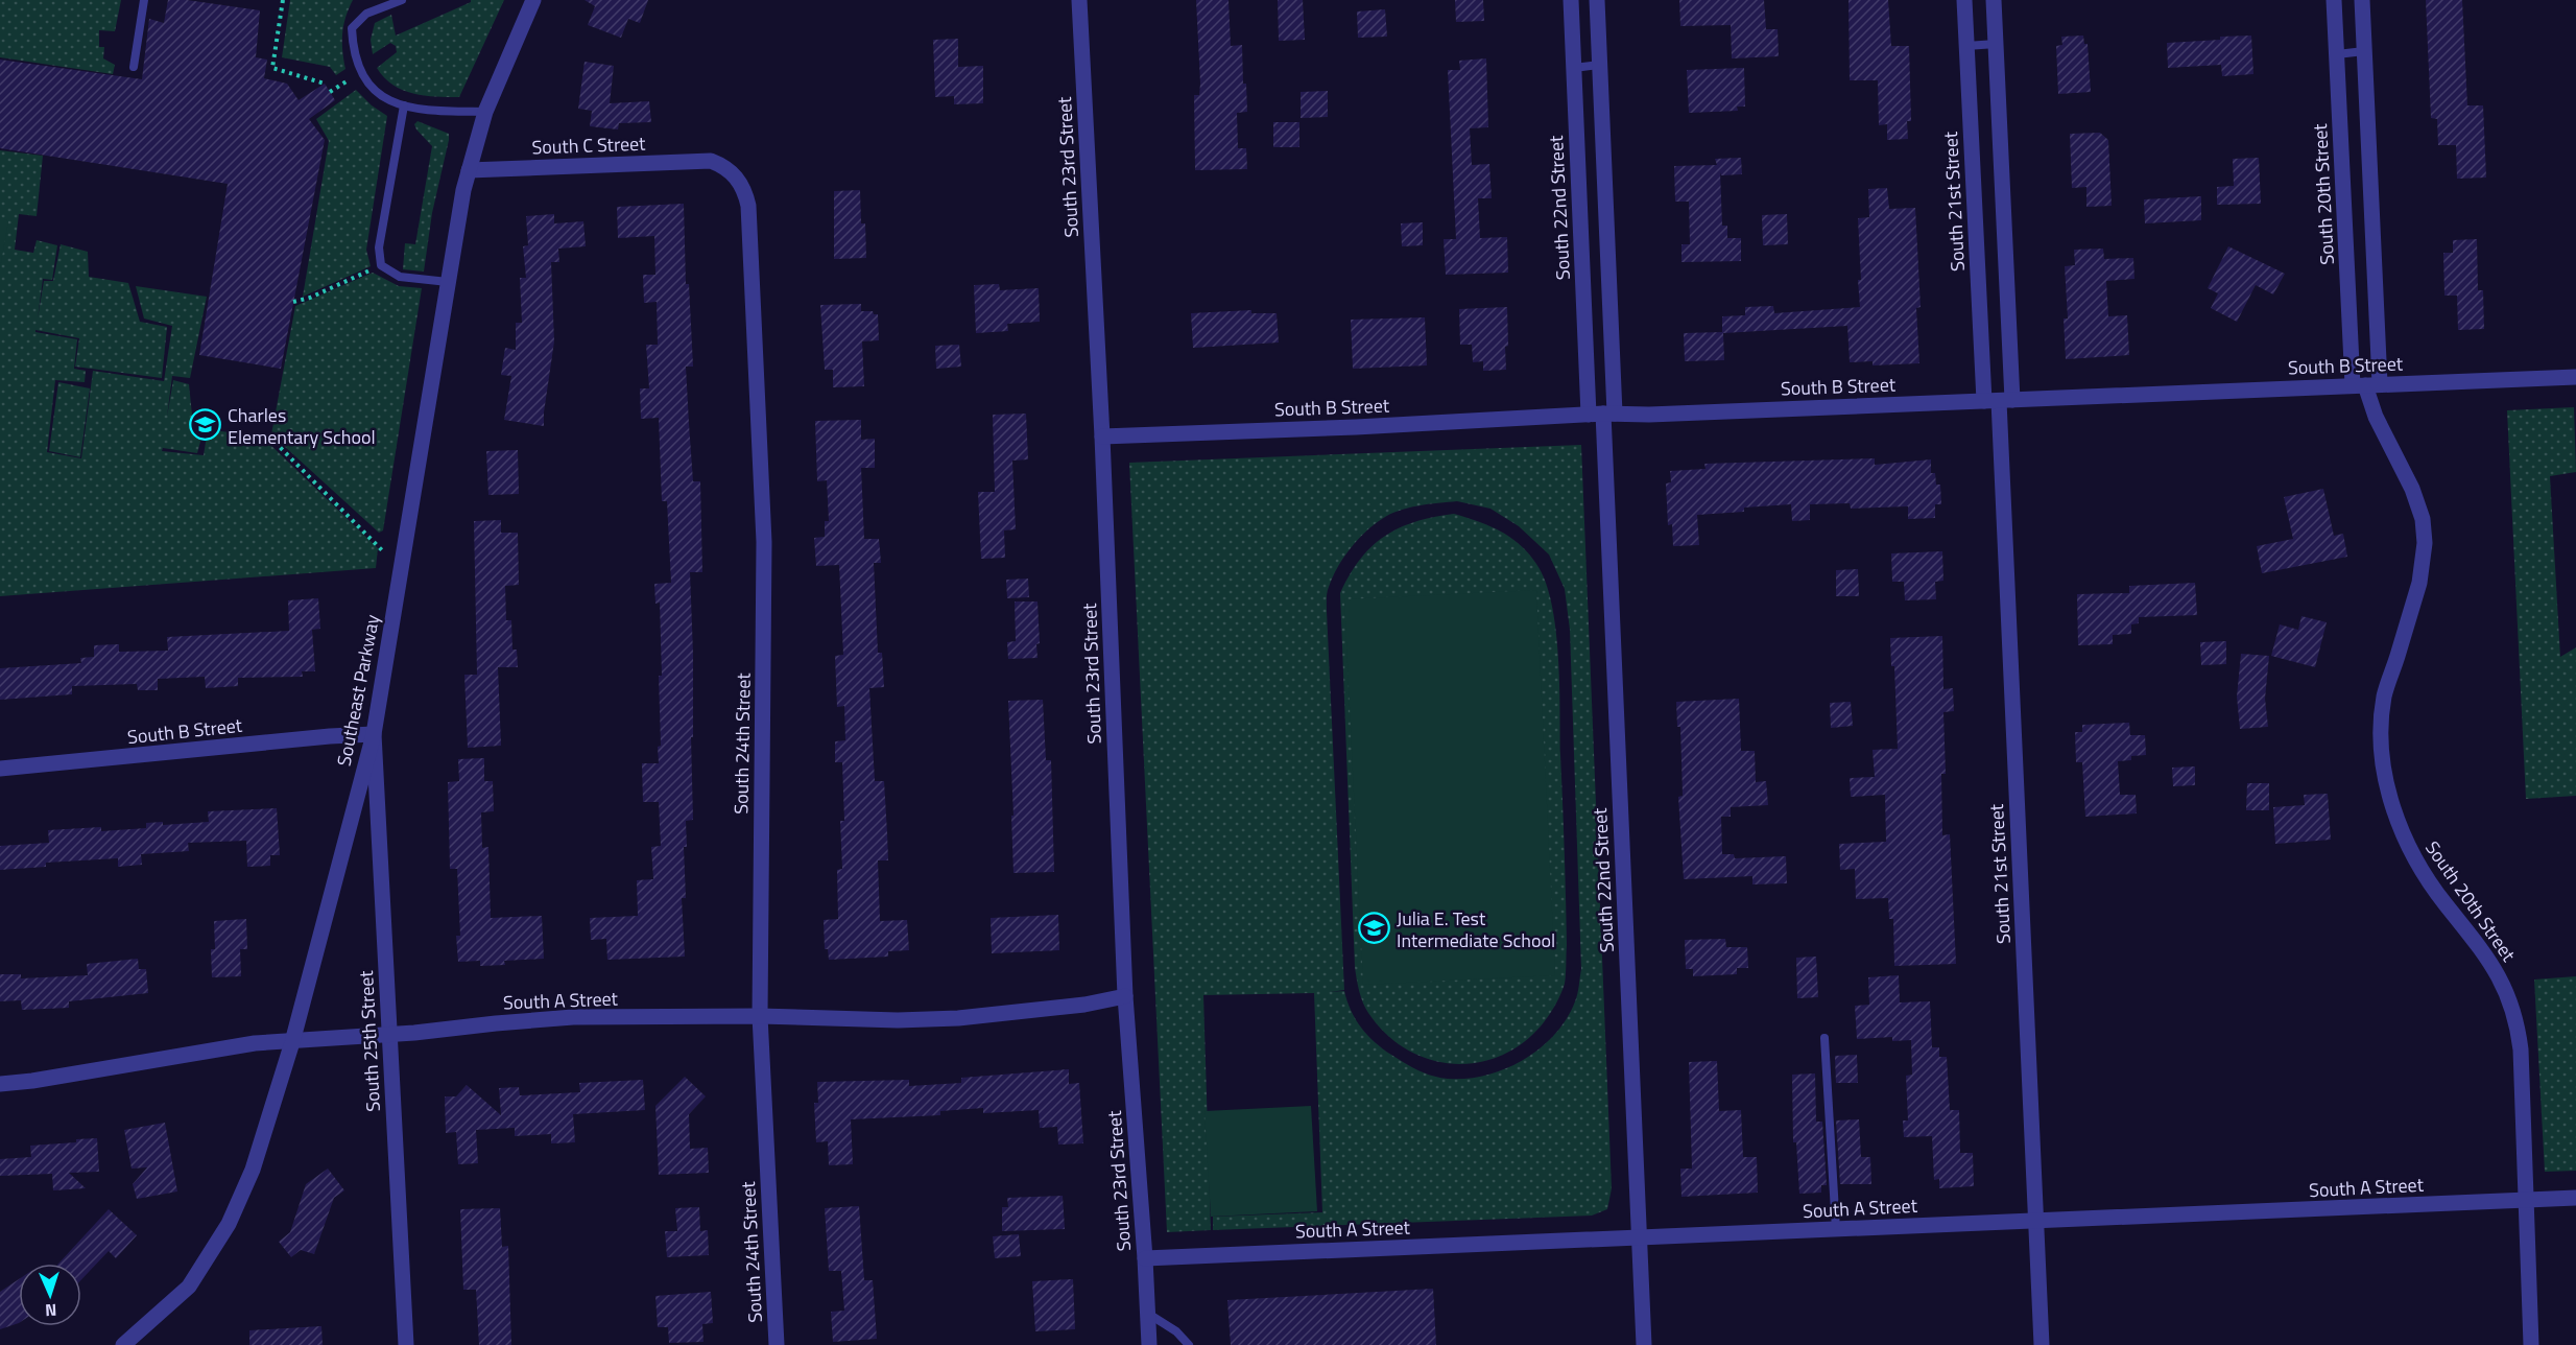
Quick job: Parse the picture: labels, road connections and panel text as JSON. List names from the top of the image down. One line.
{"streets":{"street":["South C Street","South 23rd Street","South 20th Street","South 21st Street","South 22nd Street","South B Street","Southeast Parkway","South 24th Street","South A Street","South 25th Street"]},"crossings":[["South C Street","Southeast Parkway"],["South C Street","South 24th Street"],["South 23rd Street","South B Street"],["South 23rd Street","South A Street"],["South 20th Street","South B Street"],["South 20th Street","South A Street"],["South 21st Street","South B Street"],["South 21st Street","South A Street"],["South 22nd Street","South B Street"],["South 22nd Street","South A Street"],["South B Street","Southeast Parkway"],["South B Street","South 25th Street"],["Southeast Parkway","South A Street"],["Southeast Parkway","South 25th Street"],["South 24th Street","South A Street"],["South A Street","South 25th Street"]],"places":{"school or university":["Charles Elementary School","Julia E. Test Intermediate School"]},"north":"bottom"}
